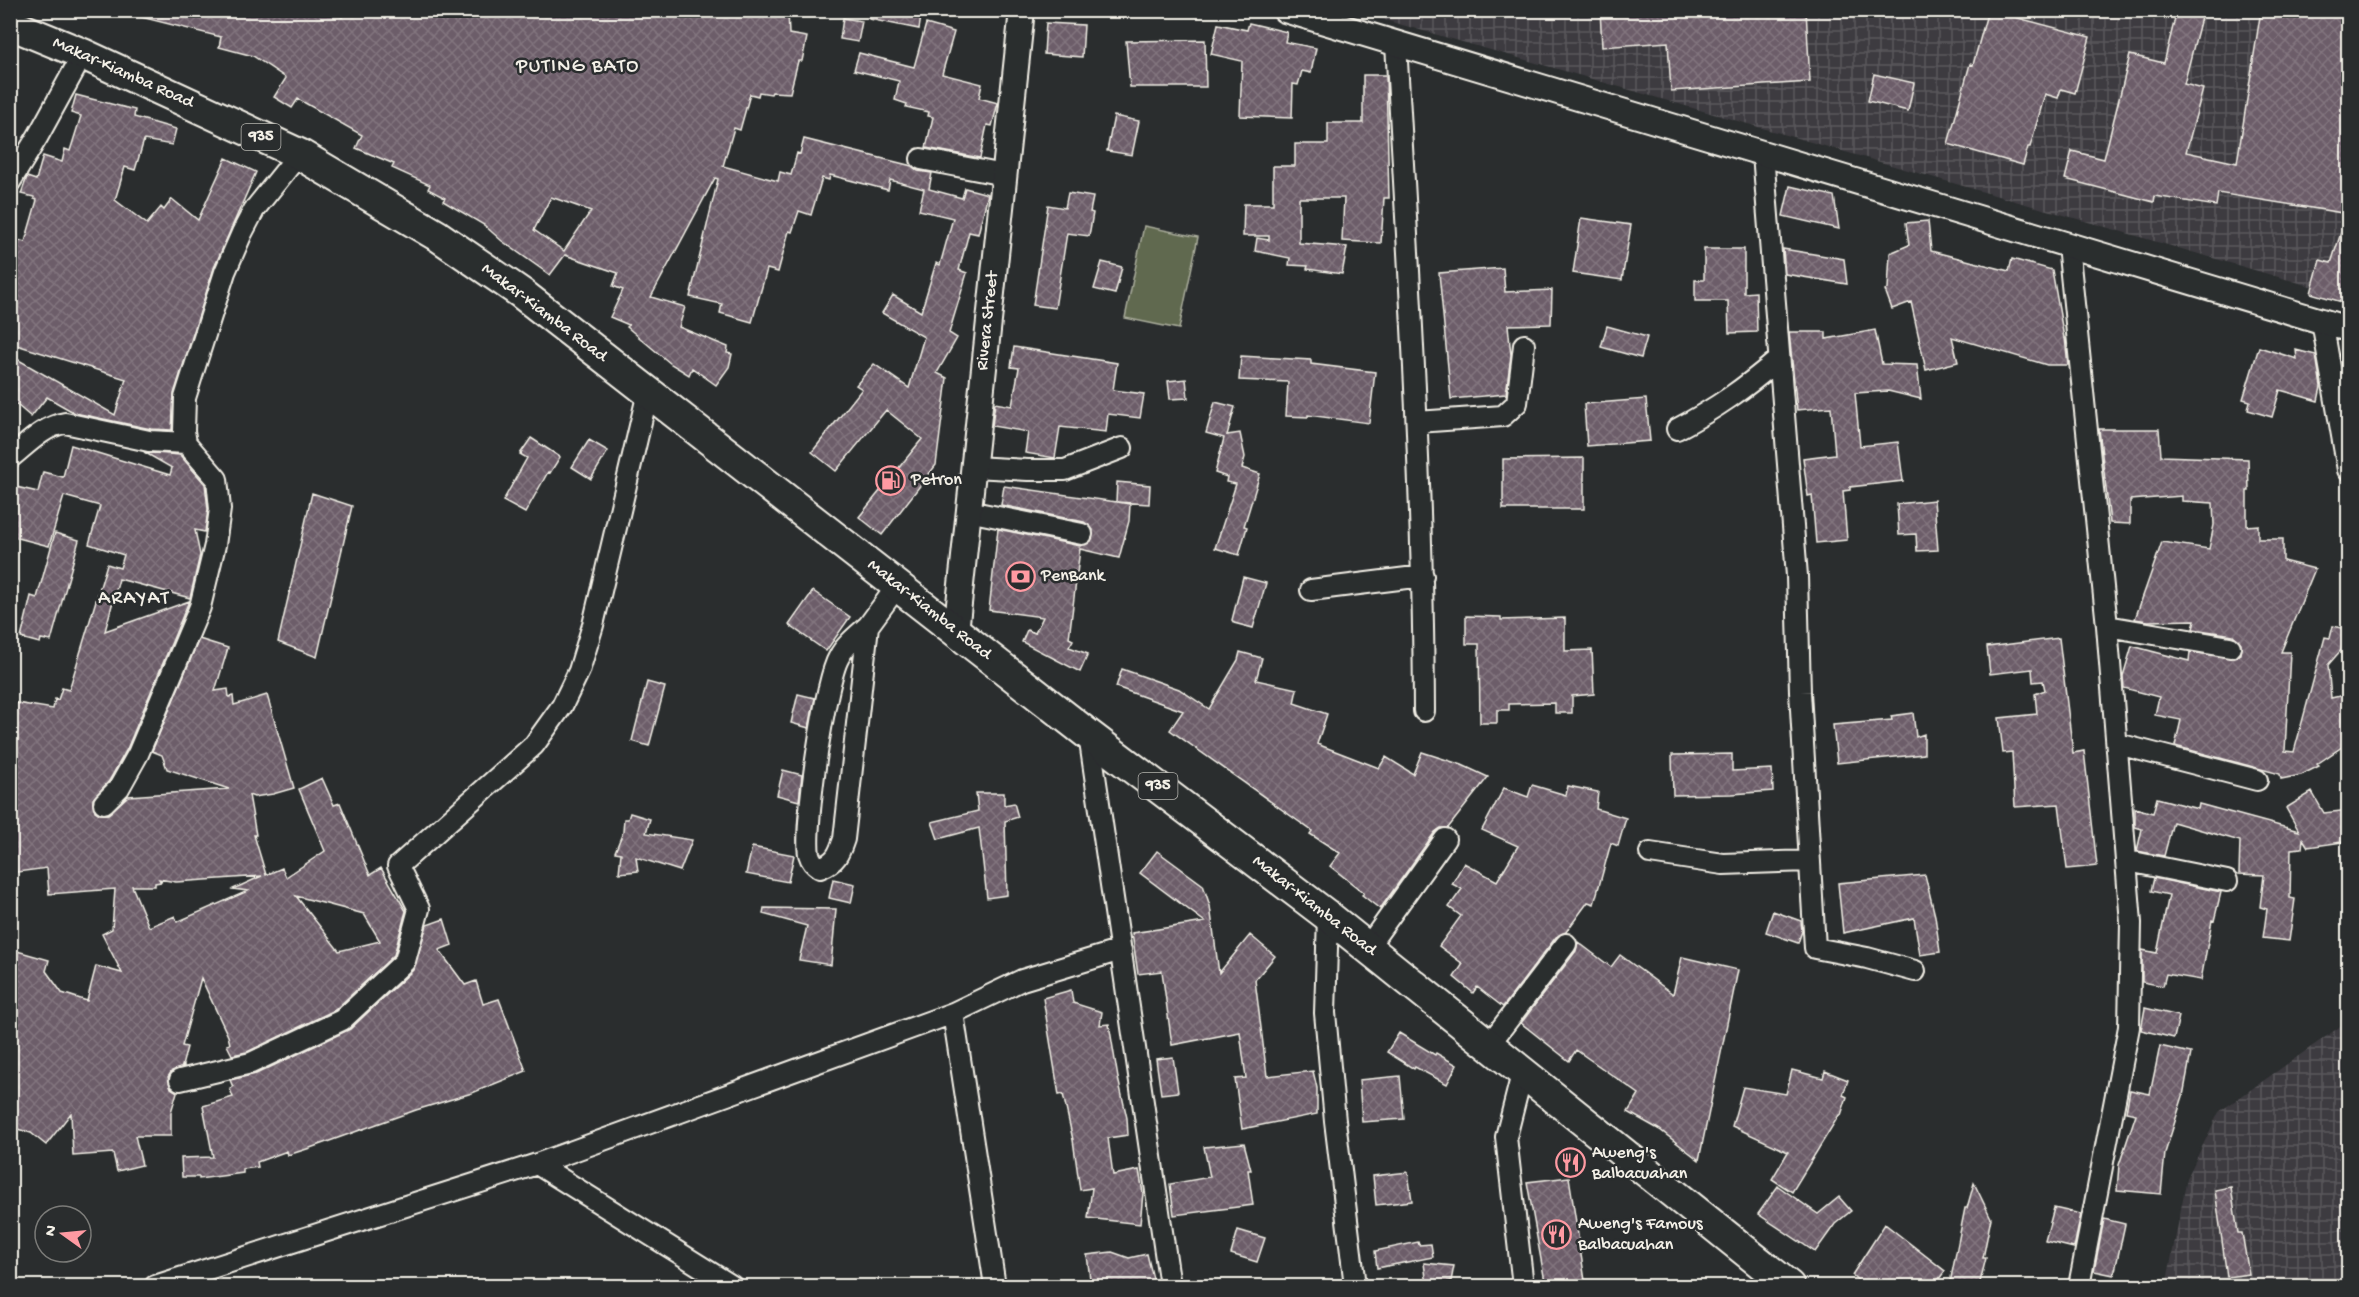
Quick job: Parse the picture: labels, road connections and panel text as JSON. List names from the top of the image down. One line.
{"streets":{"main road":["Makar-Kiamba Road","935"],"street":["Rivera Street"]},"crossings":[["Makar-Kiamba Road","Rivera Street"]],"districts":["PUTING BATO","ARAYAT"],"places":{"fuel station":["Petron"],"bank":["PenBank"],"restaurant":["Aweng's Balbacuahan","Aweng's Famous Balbacuahan"]},"north":"left"}
